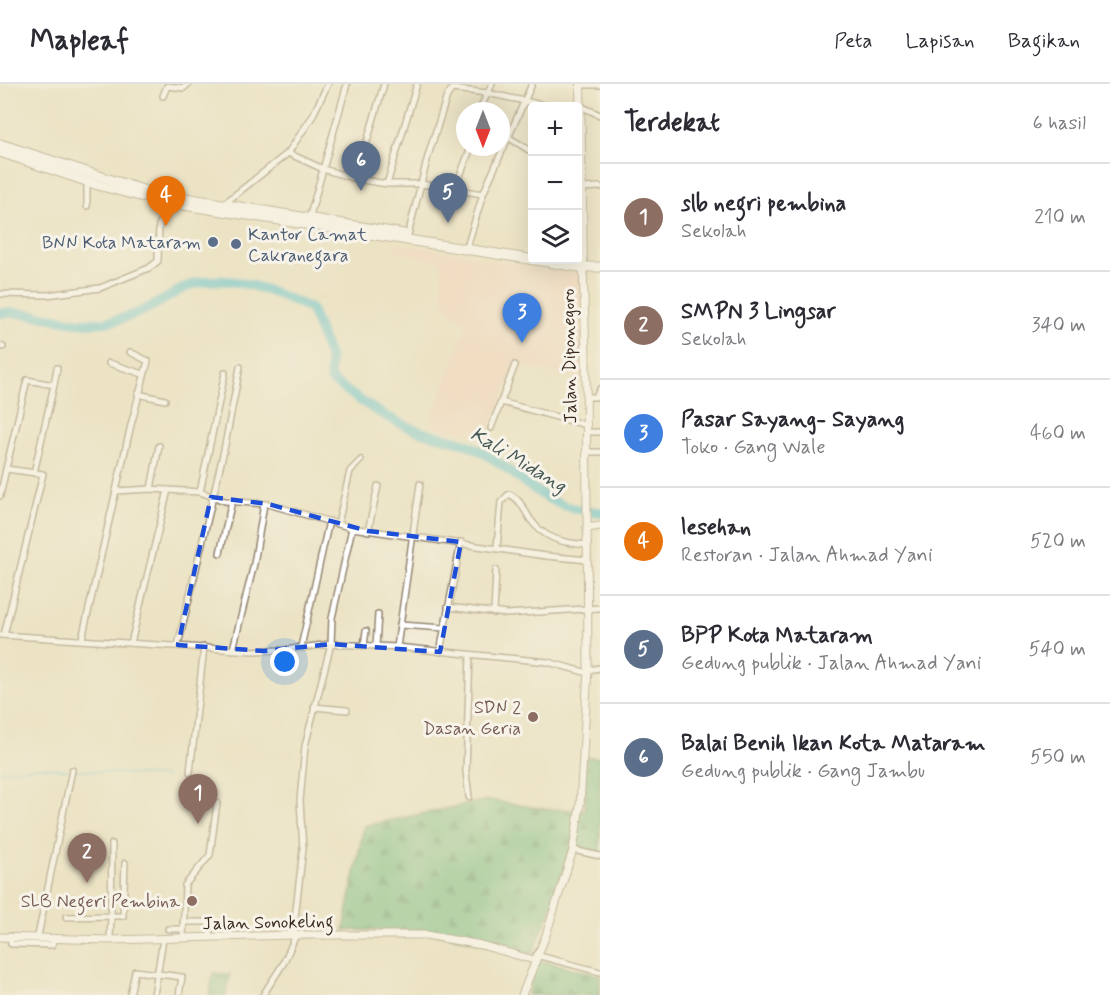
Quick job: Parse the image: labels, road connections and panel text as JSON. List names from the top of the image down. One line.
{"streets":{"main road":["Jalan Diponegoro"],"street":["Jalan Sonokeling"]},"crossings":[["Jalan Diponegoro","Jalan Sonokeling"]],"water":["Kali Midang"],"places":["BNN Kota Mataram","Kantor Camat Cakranegara","SDN 2 Dasan Geria","SLB Negeri Pembina"],"north":"bottom","page":{"header":"Mapleaf","nav":["Peta","Lapisan","Bagikan"],"heading":["Terdekat","6 hasil"],"map_buttons":["+","−"],"pins":["6","5","4","3","1","2"],"list":[{"mark":"1","name":"slb negri pembina","note":"Sekolah","value":"210 m"},{"mark":"2","name":"SMPN 3 Lingsar","note":"Sekolah","value":"340 m"},{"mark":"3","name":"Pasar Sayang- Sayang","note":"Toko · Gang Wale","value":"460 m"},{"mark":"4","name":"lesehan","note":"Restoran · Jalan Ahmad Yani","value":"520 m"},{"mark":"5","name":"BPP Kota Mataram","note":"Gedung publik · Jalan Ahmad Yani","value":"540 m"},{"mark":"6","name":"Balai Benih Ikan Kota Mataram","note":"Gedung publik · Gang Jambu","value":"550 m"}]}}
